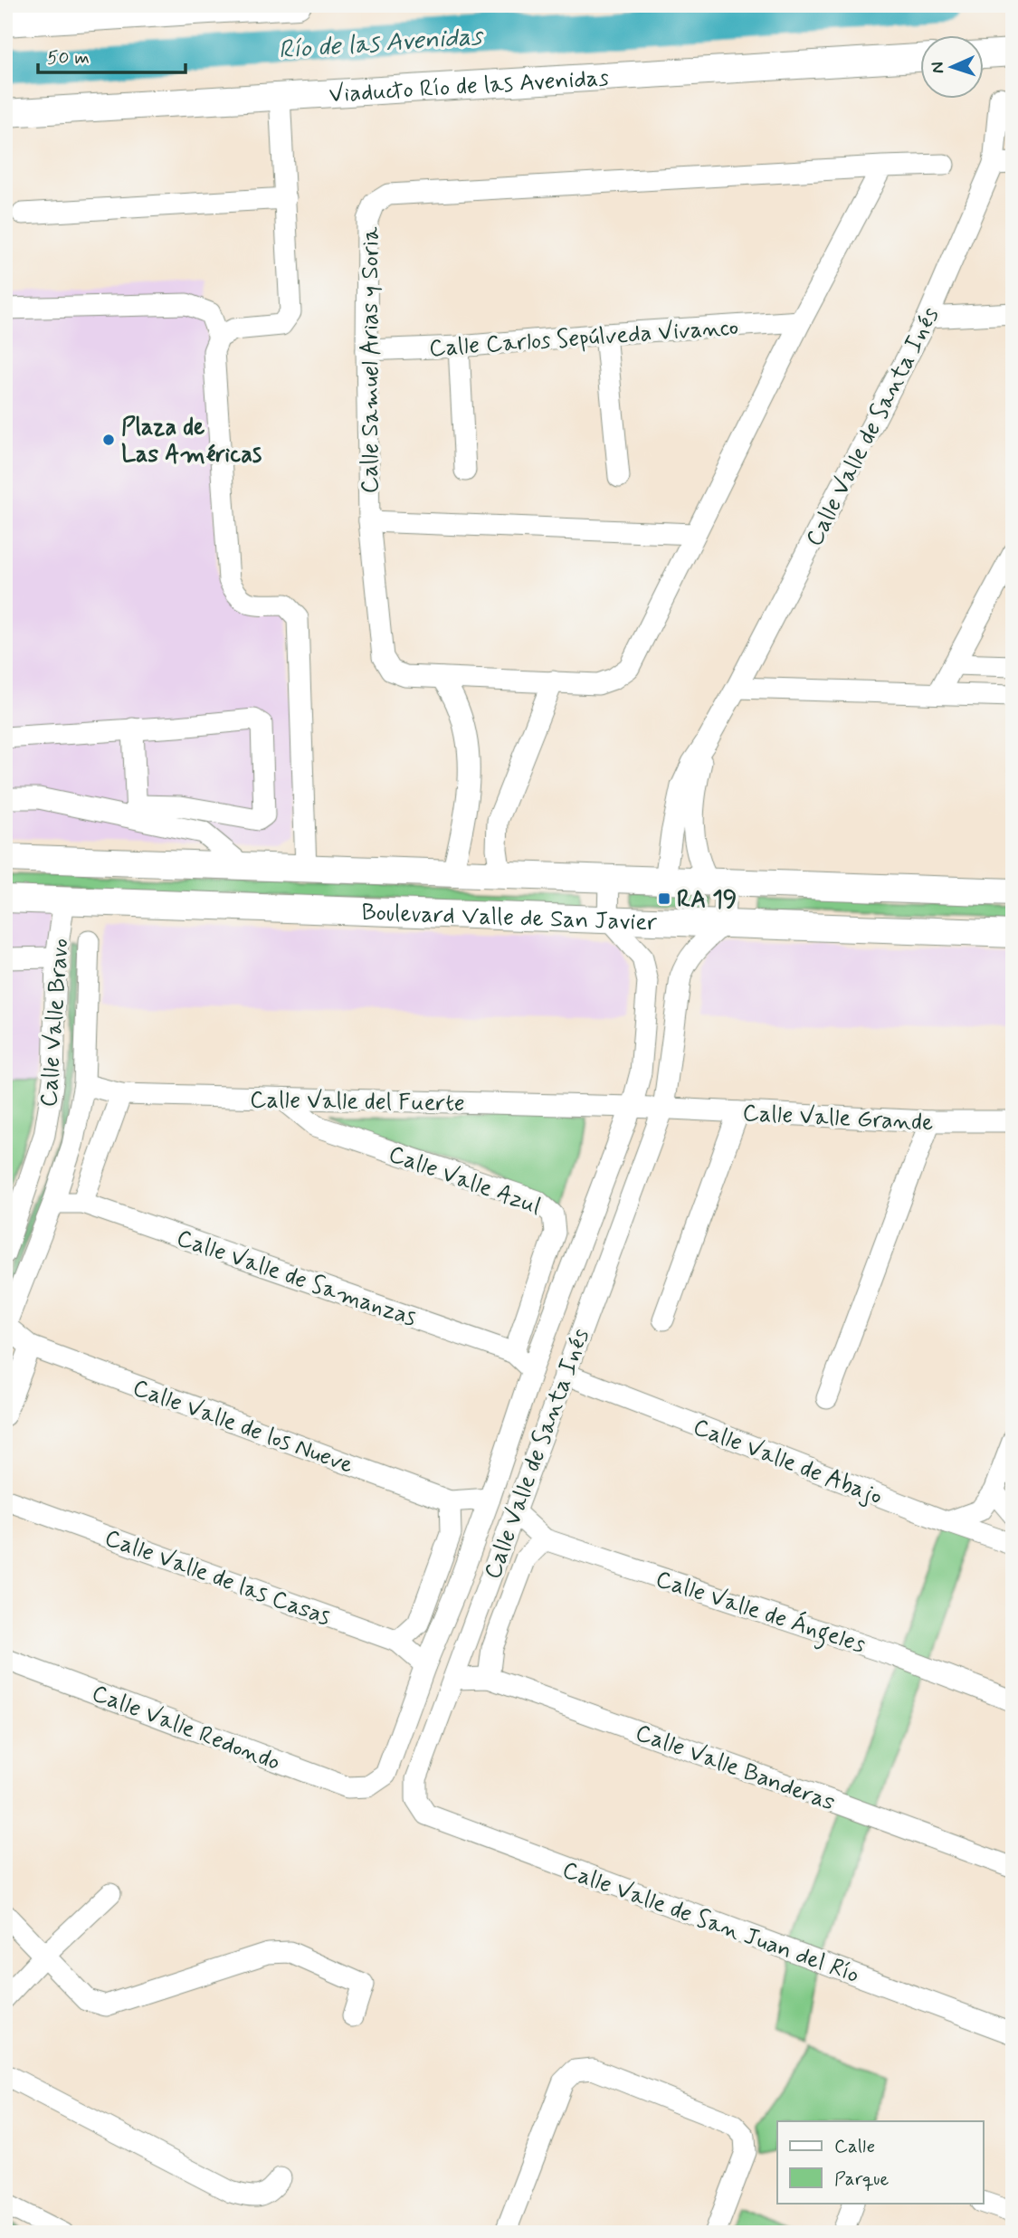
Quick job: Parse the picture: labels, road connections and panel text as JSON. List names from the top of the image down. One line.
{"streets":{"main road":["Viaducto Río de las Avenidas","Boulevard Valle de San Javier"],"street":["Calle Carlos Sepúlveda Vivanco","Calle Samuel Arias y Soria","Calle Valle de Santa Inés","Calle Valle Bravo","Calle Valle del Fuerte","Calle Valle Grande","Calle Valle Azul","Calle Valle de Samanzas","Calle Valle de los Nueve","Calle Valle de Abajo","Calle Valle de las Casas","Calle Valle de Ángeles","Calle Valle Redondo","Calle Valle Banderas","Calle Valle de San Juan del Río"]},"crossings":[["Calle Carlos Sepúlveda Vivanco","Calle Samuel Arias y Soria"],["Calle Valle de Santa Inés","Boulevard Valle de San Javier"],["Calle Valle de Santa Inés","Calle Valle del Fuerte"],["Calle Valle de Santa Inés","Calle Valle Grande"],["Calle Valle de Santa Inés","Calle Valle de Samanzas"],["Calle Valle de Santa Inés","Calle Valle de los Nueve"],["Calle Valle de Santa Inés","Calle Valle de Abajo"],["Calle Valle de Santa Inés","Calle Valle de las Casas"],["Calle Valle de Santa Inés","Calle Valle de Ángeles"],["Calle Valle de Santa Inés","Calle Valle Redondo"],["Calle Valle de Santa Inés","Calle Valle Banderas"],["Calle Valle de Santa Inés","Calle Valle de San Juan del Río"],["Boulevard Valle de San Javier","Calle Valle Bravo"],["Calle Valle Bravo","Calle Valle del Fuerte"],["Calle Valle Bravo","Calle Valle de Samanzas"],["Calle Valle Bravo","Calle Valle de los Nueve"],["Calle Valle del Fuerte","Calle Valle Grande"],["Calle Valle del Fuerte","Calle Valle Azul"],["Calle Valle Azul","Calle Valle de Samanzas"]],"water":["Río de las Avenidas"],"places":{"other":["Plaza de Las Américas"],"transit":["RA 19"]},"legend":["Calle","Parque"],"scale_bar":"50 m","north":"left"}
